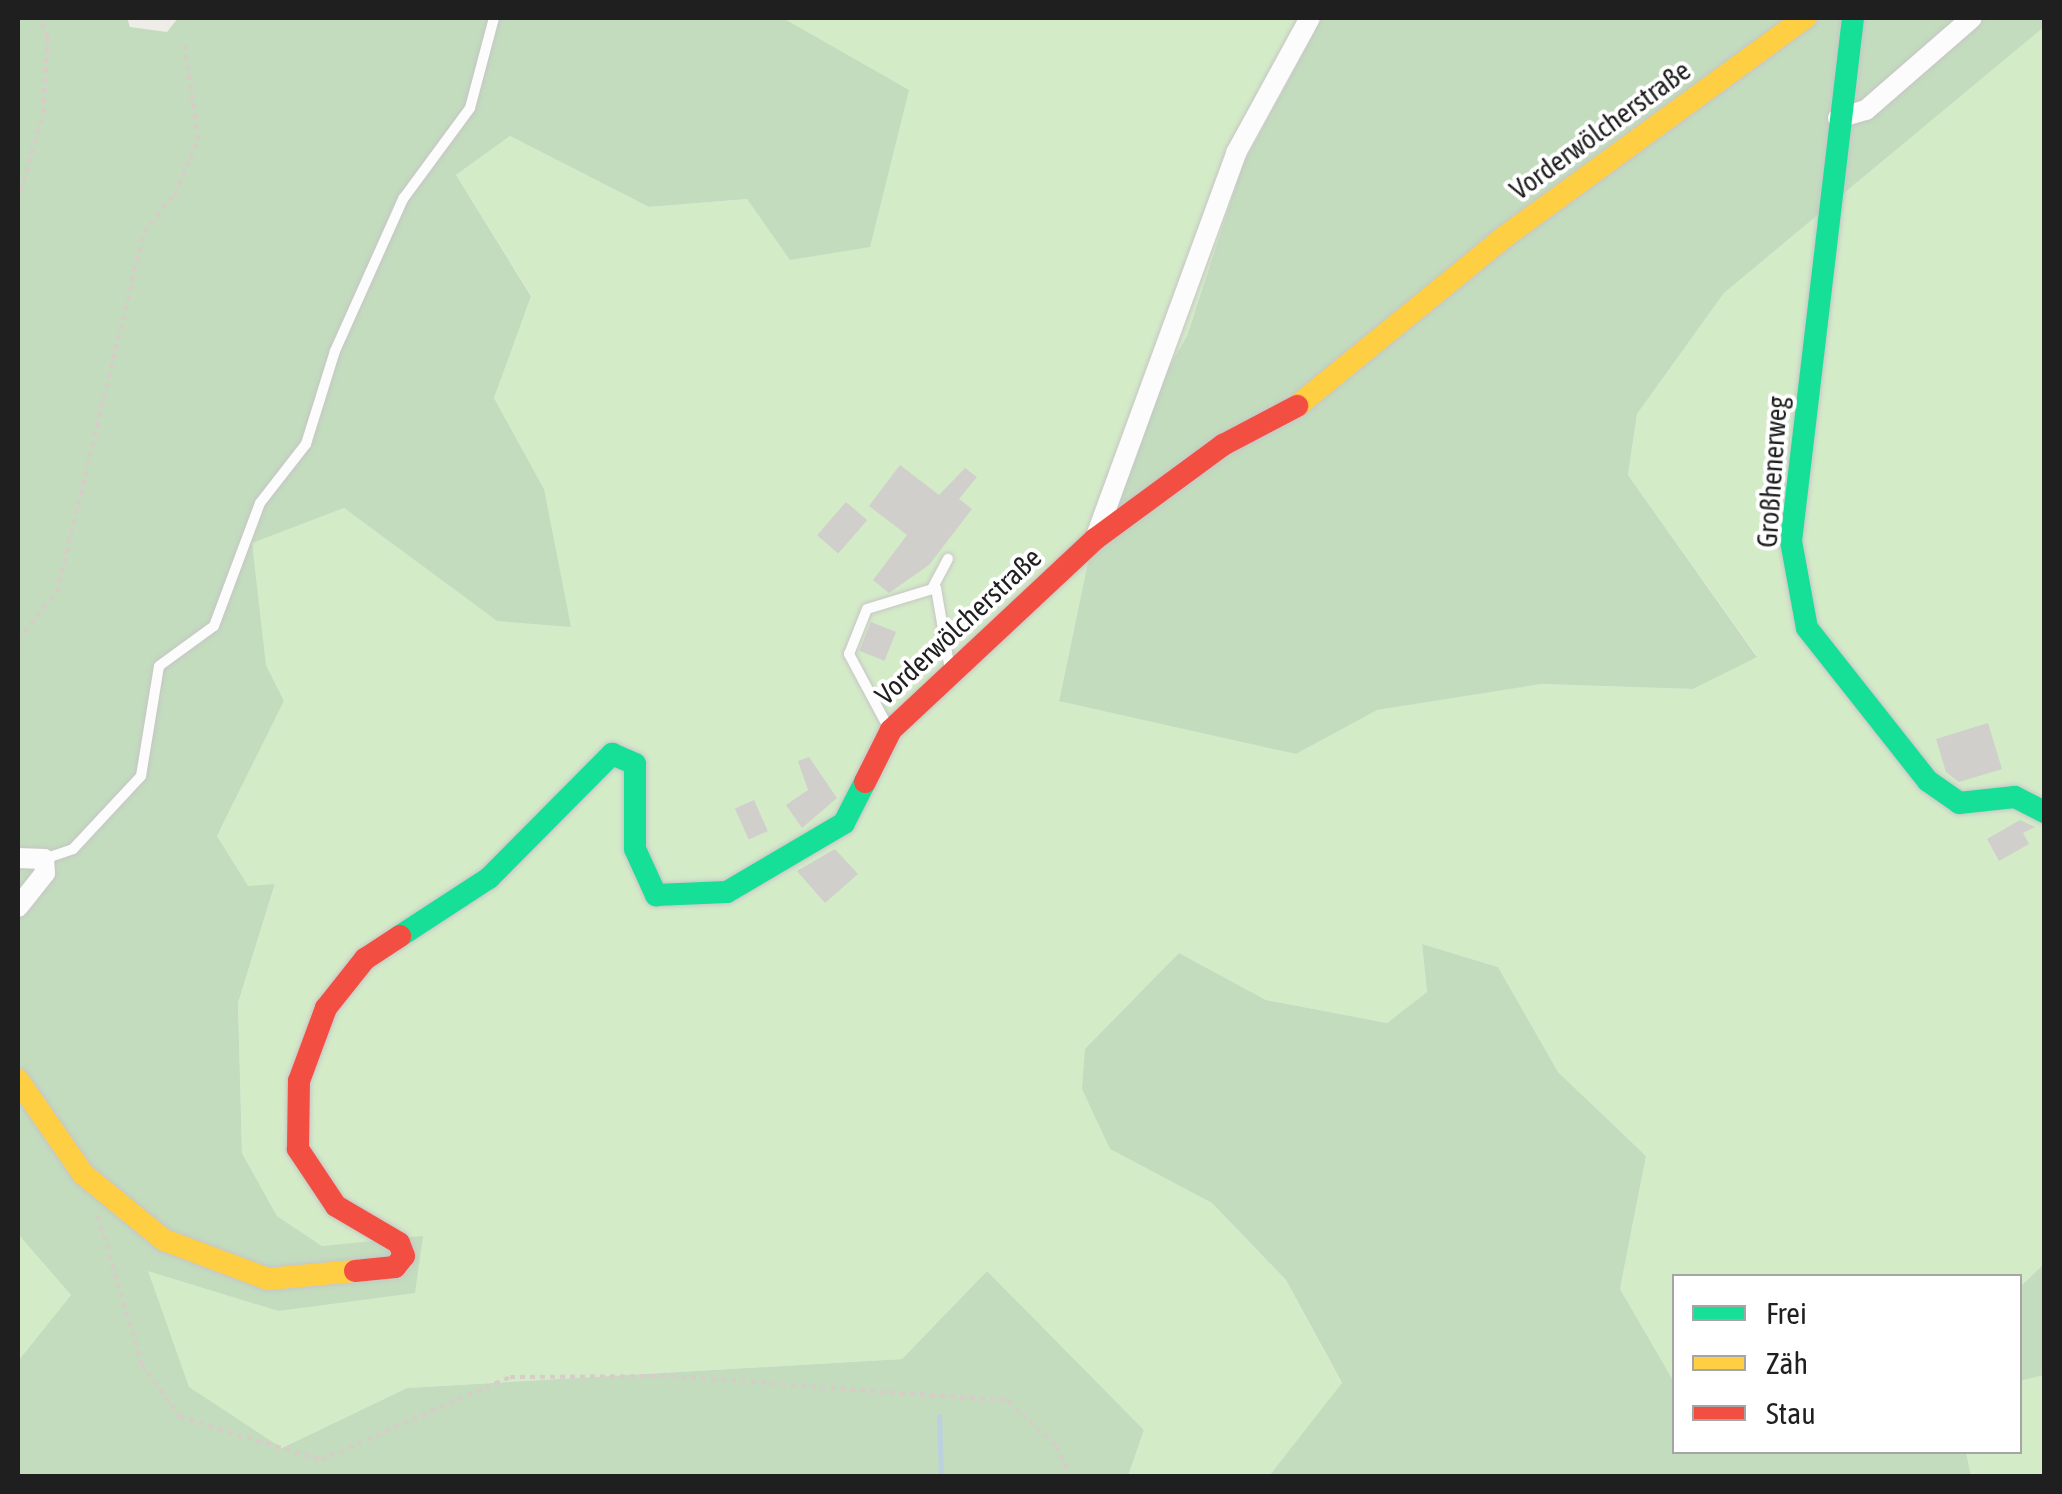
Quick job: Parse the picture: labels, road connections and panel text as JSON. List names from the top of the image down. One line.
{"streets":{"street":["Vorderwölcherstraße","Großhenerweg"]},"legend":["Frei","Zäh","Stau"]}
